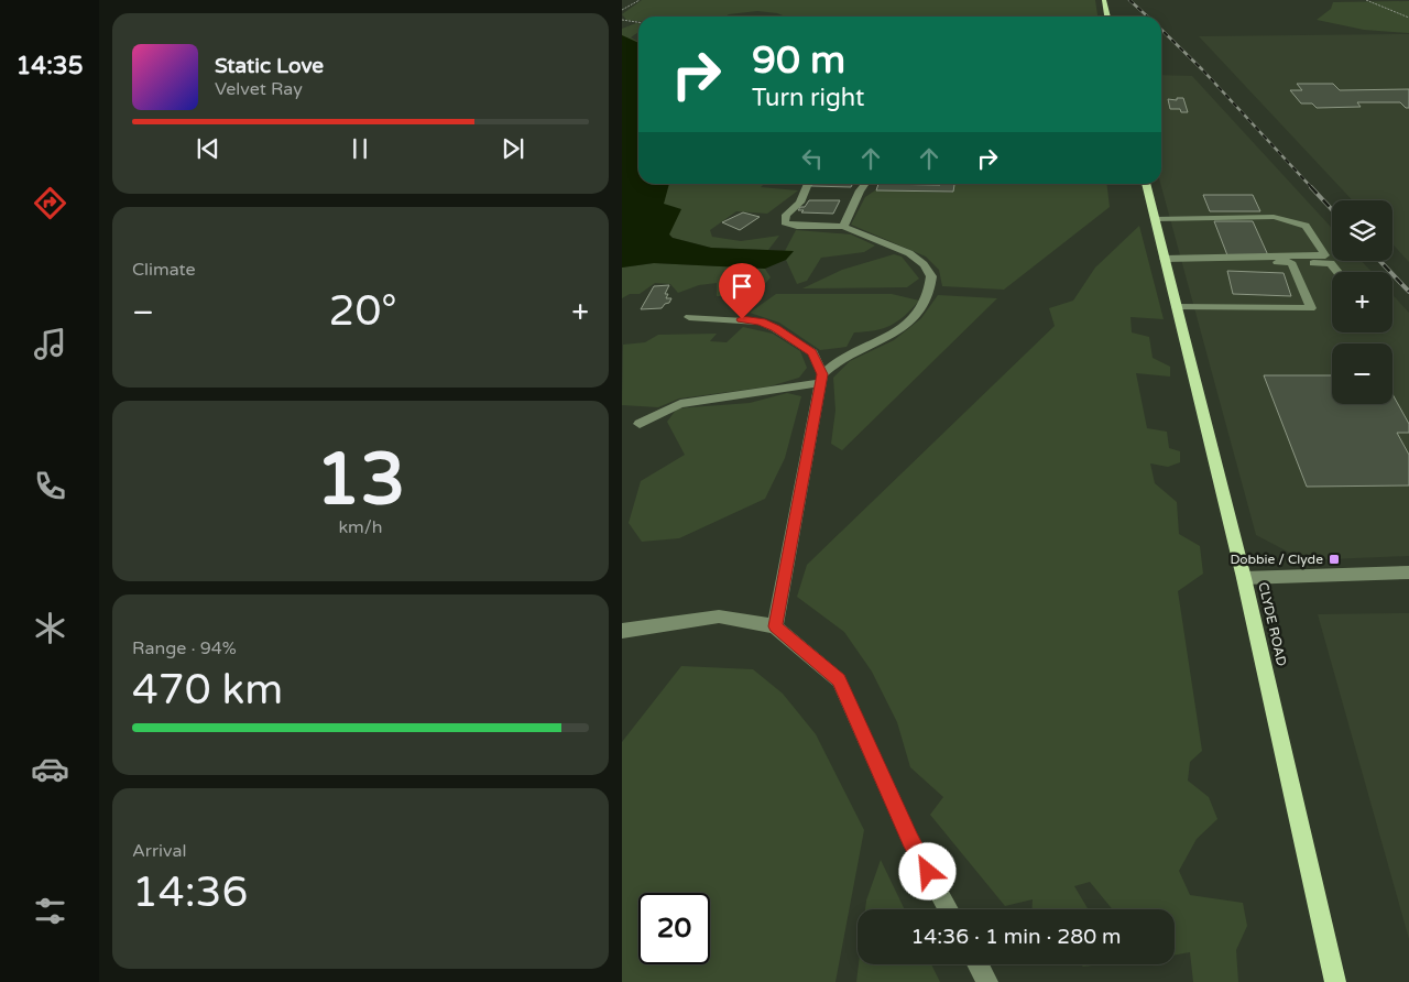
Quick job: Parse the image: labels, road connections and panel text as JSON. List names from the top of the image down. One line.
{"streets":{"main road":["CLYDE ROAD"]},"places":{"transit":["Dobbie / Clyde"]},"page":{"tabs":"14:35","turn":["90 m","Turn right"],"song":["Static Love","Velvet Ray"],"map_buttons":["+","−"],"tile":["Climate",["13","km/h"],["Range · 94%","470 km"],["Arrival","14:36"]],"heat":["−","20°","+"],"limit":"20","trip":"14:36 · 1 min · 280 m"}}
